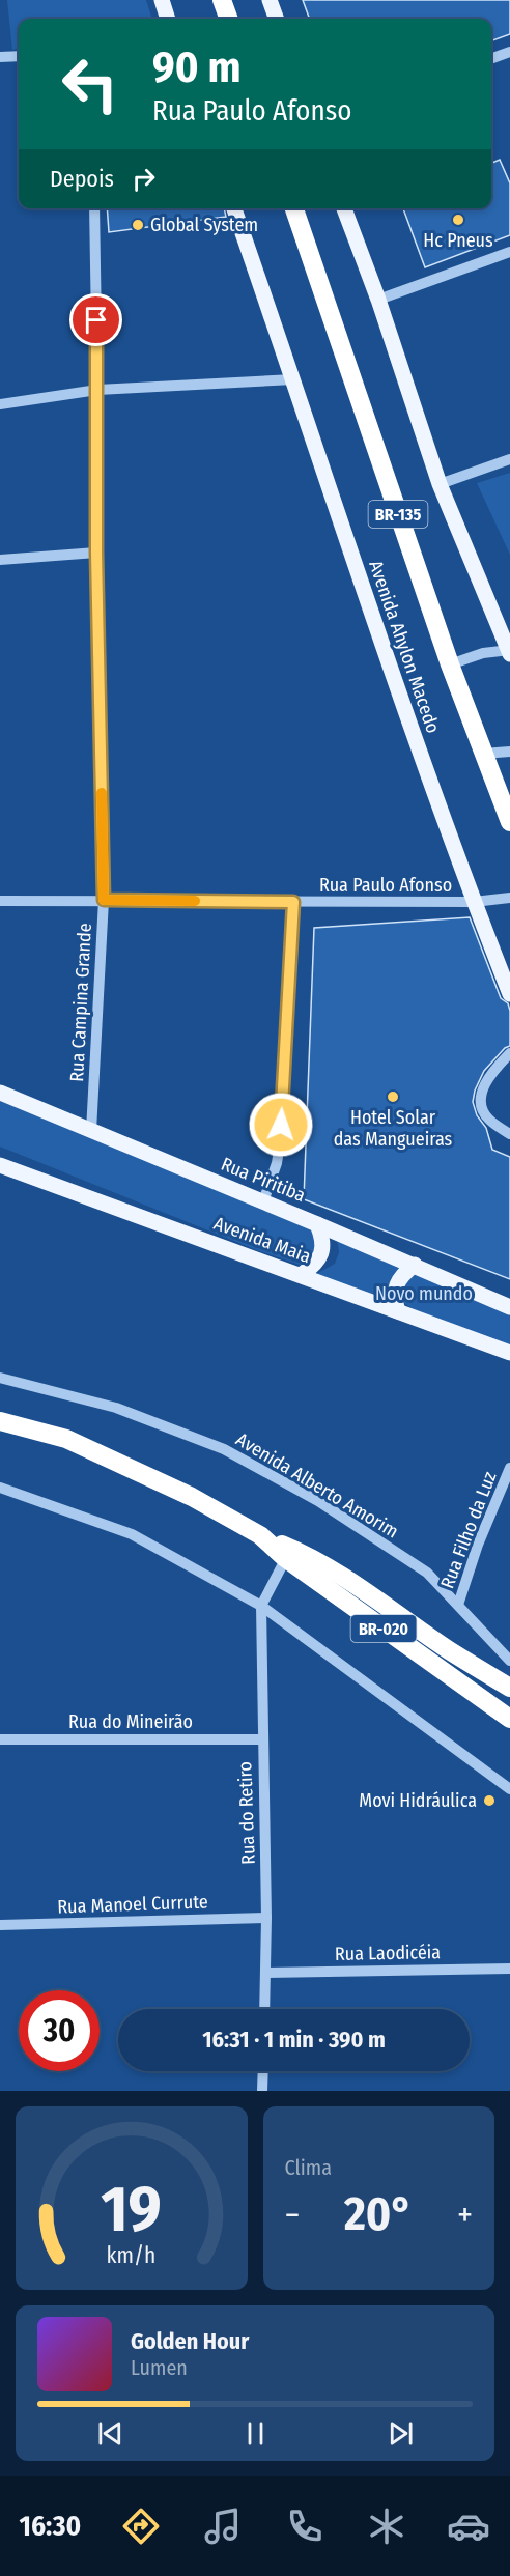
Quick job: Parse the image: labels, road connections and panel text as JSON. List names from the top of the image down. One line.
{"streets":{"highway":["BR-135","BR-020"],"main road":["Avenida Ahylon Macedo","Rua Piritiba","Avenida Maia"],"street":["Rua Paulo Afonso","Rua Campina Grande","Avenida Alberto Amorim","Rua Filho da Luz","Rua do Mineirão","Rua do Retiro","Rua Manoel Currute","Rua Laodicéia"]},"crossings":[["Avenida Ahylon Macedo","Rua Paulo Afonso"],["Rua Paulo Afonso","Rua Campina Grande"],["Rua Campina Grande","Rua Piritiba"],["Avenida Alberto Amorim","Rua Filho da Luz"],["Rua do Mineirão","Rua do Retiro"],["Rua do Retiro","Rua Manoel Currute"],["Rua do Retiro","Rua Laodicéia"]],"parks":["Novo mundo"],"places":["Hc Pneus","Global System","Hotel Solar das Mangueiras","Movi Hidráulica"],"page":{"turn":["90 m","Rua Paulo Afonso"],"then":"Depois","limit":"30","trip":"16:31 · 1 min · 390 m","tile":"Clima","heat":["−","20°","+"],"song":["Golden Hour","Lumen"],"tabs":"16:30","gauge":["19","km/h"]}}
